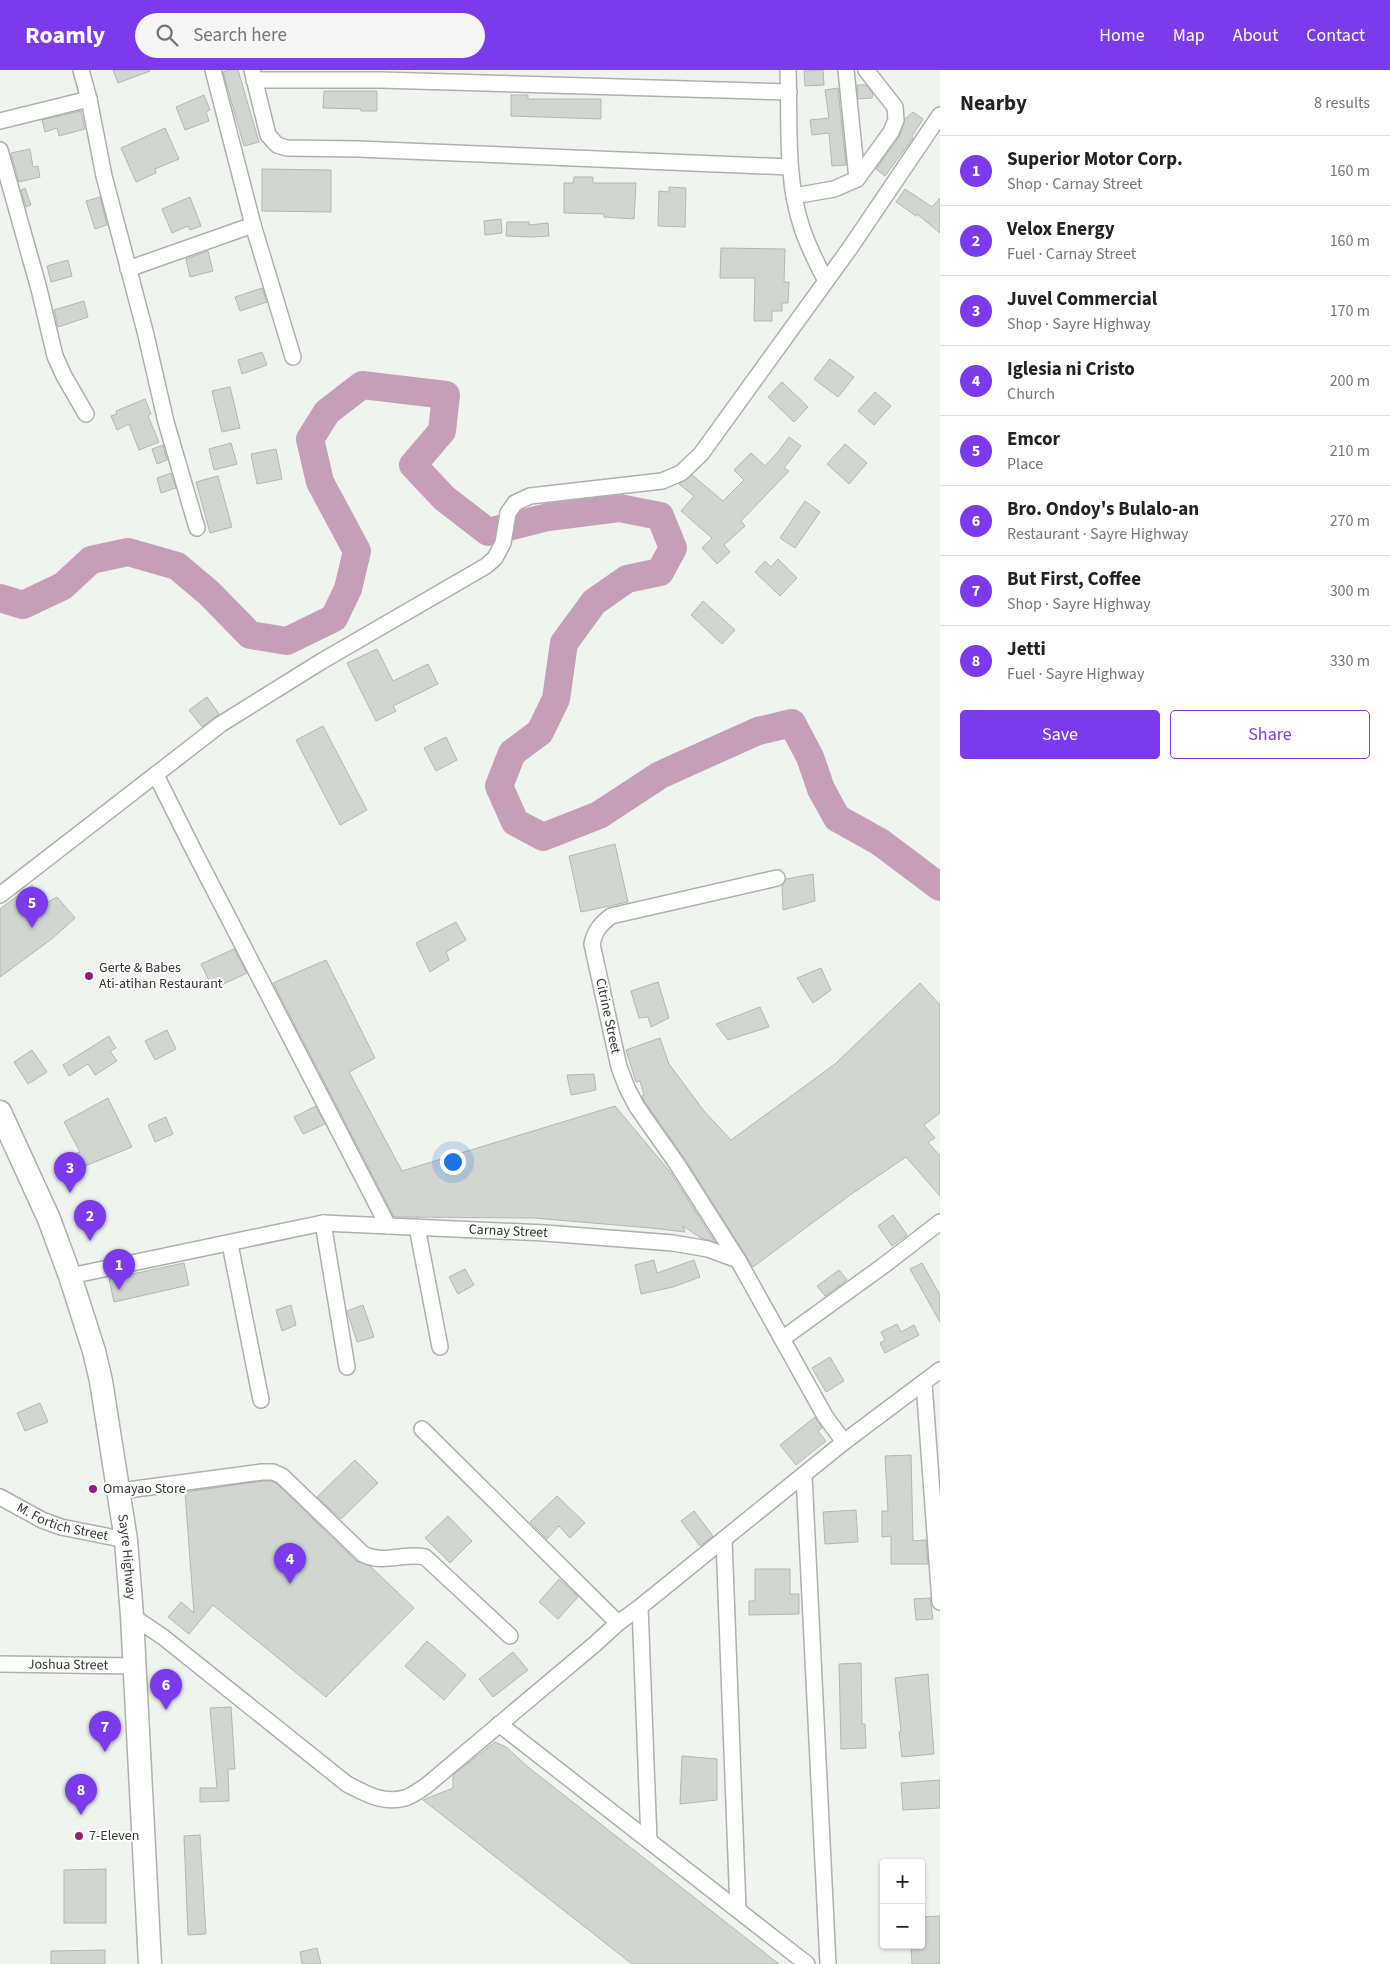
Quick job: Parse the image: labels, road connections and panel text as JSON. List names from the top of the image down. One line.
{"streets":{"highway":["Sayre Highway"],"street":["Citrine Street","Carnay Street","M. Fortich Street","Joshua Street"]},"crossings":[["Citrine Street","Carnay Street"],["Carnay Street","Sayre Highway"],["M. Fortich Street","Sayre Highway"],["Sayre Highway","Joshua Street"]],"places":["Gerte & Babes Ati-atihan Restaurant","Omayao Store","7-Eleven"],"page":{"header":"Roamly","search":"Search here","nav":["Home","Map","About","Contact"],"heading":["Nearby","8 results"],"list":[{"mark":"1","name":"Superior Motor Corp.","note":"Shop · Carnay Street","value":"160 m"},{"mark":"2","name":"Velox Energy","note":"Fuel · Carnay Street","value":"160 m"},{"mark":"3","name":"Juvel Commercial","note":"Shop · Sayre Highway","value":"170 m"},{"mark":"4","name":"Iglesia ni Cristo","note":"Church","value":"200 m"},{"mark":"5","name":"Emcor","note":"Place","value":"210 m"},{"mark":"6","name":"Bro. Ondoy's Bulalo-an","note":"Restaurant · Sayre Highway","value":"270 m"},{"mark":"7","name":"But First, Coffee","note":"Shop · Sayre Highway","value":"300 m"},{"mark":"8","name":"Jetti","note":"Fuel · Sayre Highway","value":"330 m"}],"buttons":["Save","Share"],"pins":["5","3","2","1","4","6","7","8"],"map_buttons":["+","−"]}}
